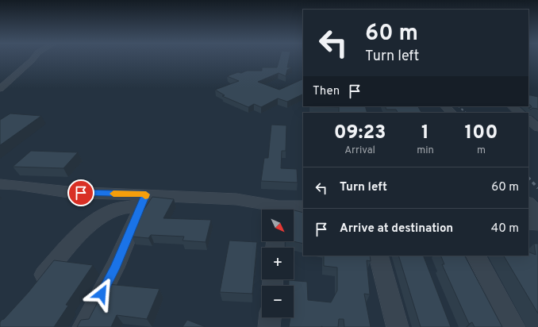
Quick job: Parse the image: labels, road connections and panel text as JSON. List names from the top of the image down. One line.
{"north":"bottom right","page":{"turn":["60 m","Turn left"],"then":"Then","eta":["09:23","Arrival","1","min","100","m"],"list":[{"name":"Turn left","value":"60 m"},{"name":"Arrive at destination","value":"40 m"}],"map_buttons":["+","−"]}}
